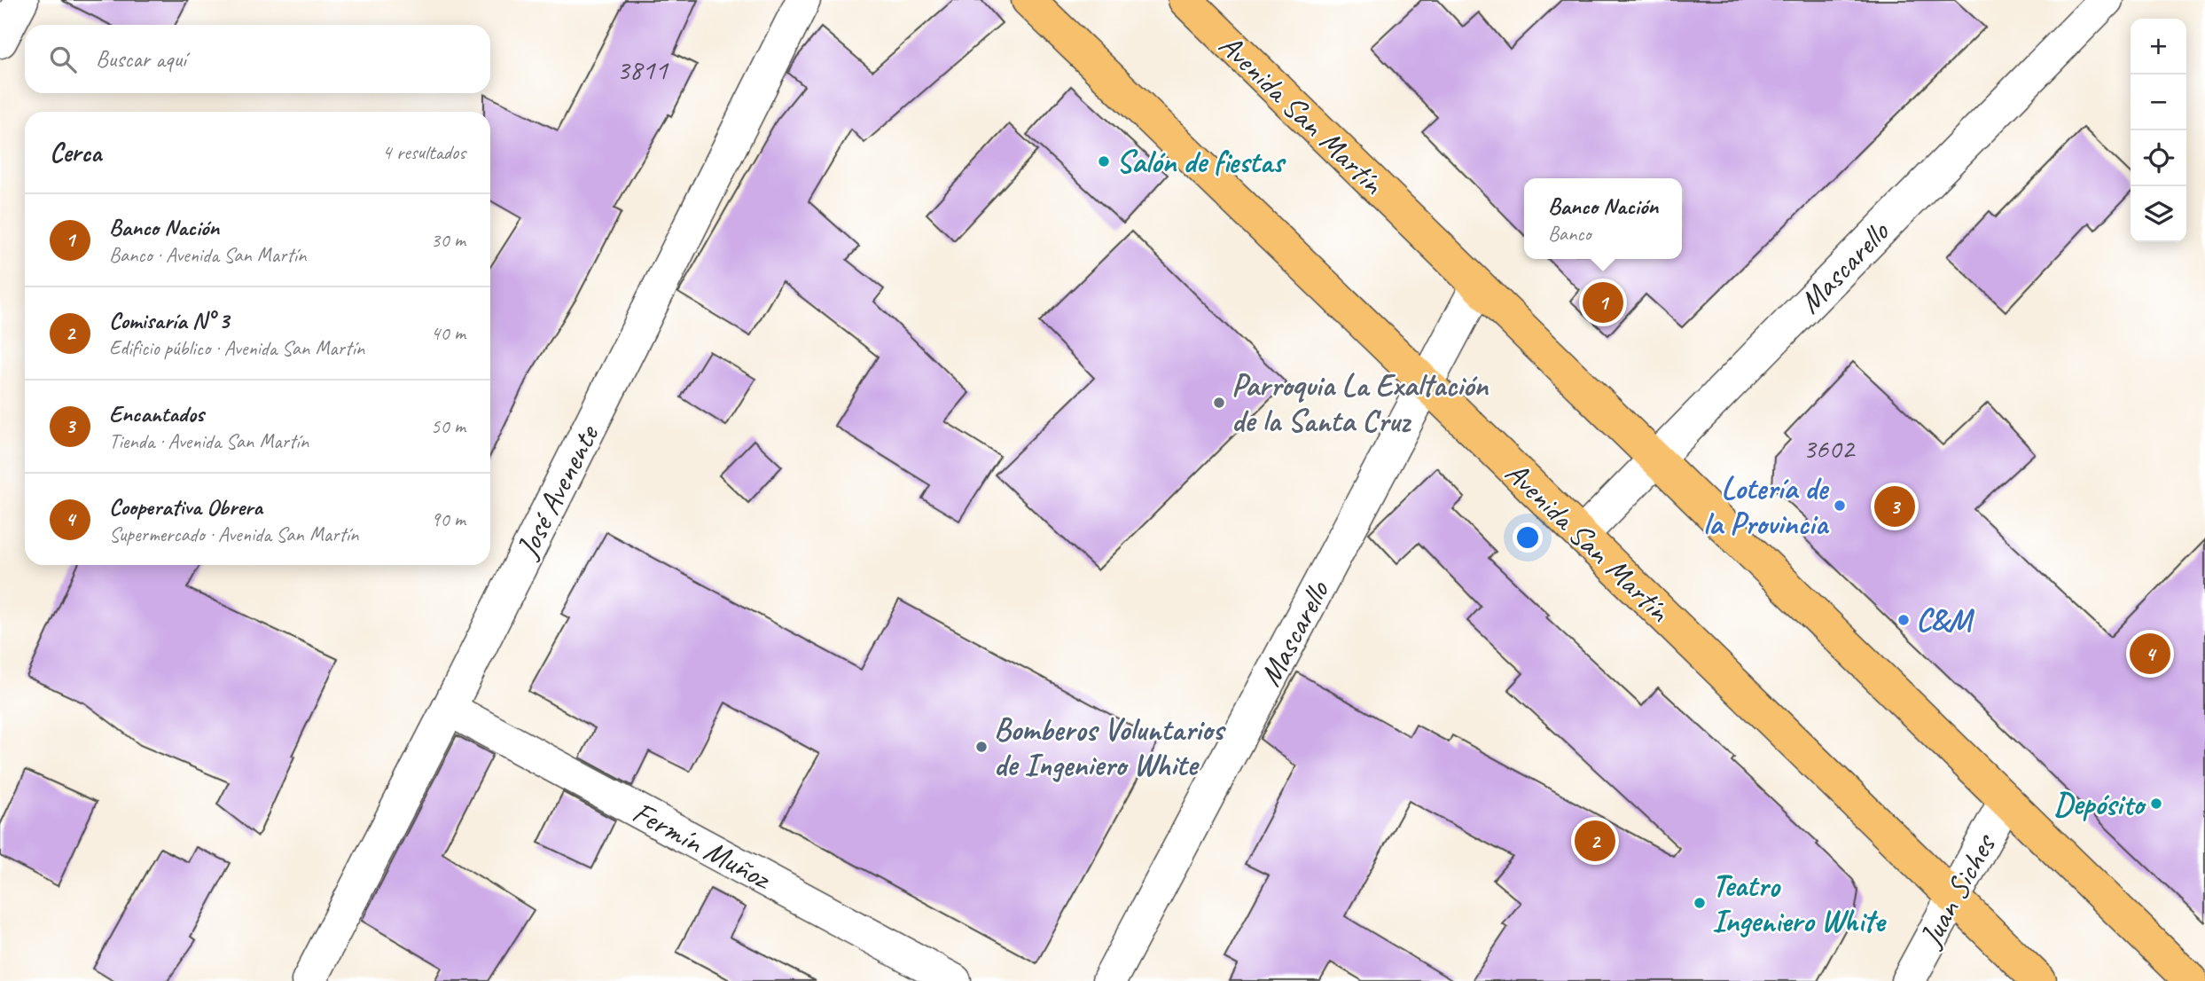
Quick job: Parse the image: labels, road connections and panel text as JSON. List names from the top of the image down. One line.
{"streets":{"main road":["Avenida San Martín"],"street":["Mascarello","José Avenente","Fermín Muñoz","Juan Siches"]},"crossings":[["Avenida San Martín","Mascarello"],["Avenida San Martín","Juan Siches"],["José Avenente","Fermín Muñoz"]],"places":["Salón de fiestas","Parroquia La Exaltación de la Santa Cruz","Lotería de la Provincia","C&M","Bomberos Voluntarios de Ingeniero White","Depósito","Teatro Ingeniero White"],"house_numbers":["3811","3602"],"page":{"map_buttons":["+","−"],"search":"Buscar aquí","heading":["Cerca","4 resultados"],"popup":["Banco Nación","Banco"],"list":[{"mark":"1","name":"Banco Nación","note":"Banco · Avenida San Martín","value":"30 m"},{"mark":"2","name":"Comisaría N° 3","note":"Edificio público · Avenida San Martín","value":"40 m"},{"mark":"3","name":"Encantados","note":"Tienda · Avenida San Martín","value":"50 m"},{"mark":"4","name":"Cooperativa Obrera","note":"Supermercado · Avenida San Martín","value":"90 m"}],"pins":["1","3","4","2"]}}
